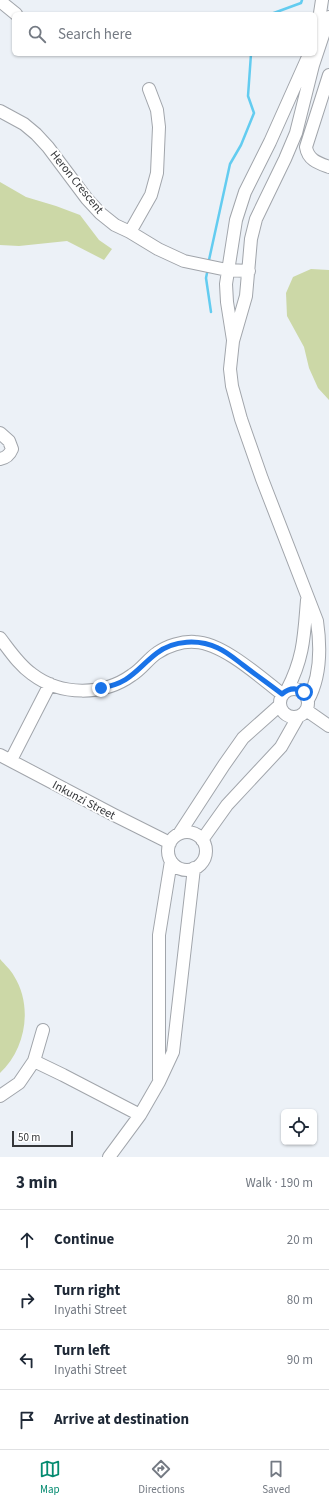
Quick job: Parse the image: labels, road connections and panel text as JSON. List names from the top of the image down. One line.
{"streets":{"street":["Heron Crescent","Inkunzi Street"]},"scale_bar":"50 m","page":{"search":"Search here","scale":"50 m","heading":["3 min","Walk · 190 m"],"list":[["Continue","20 m"],["Turn right","Inyathi Street","80 m"],["Turn left","Inyathi Street","90 m"],"Arrive at destination"],"nav":["Map","Directions","Saved"]}}
